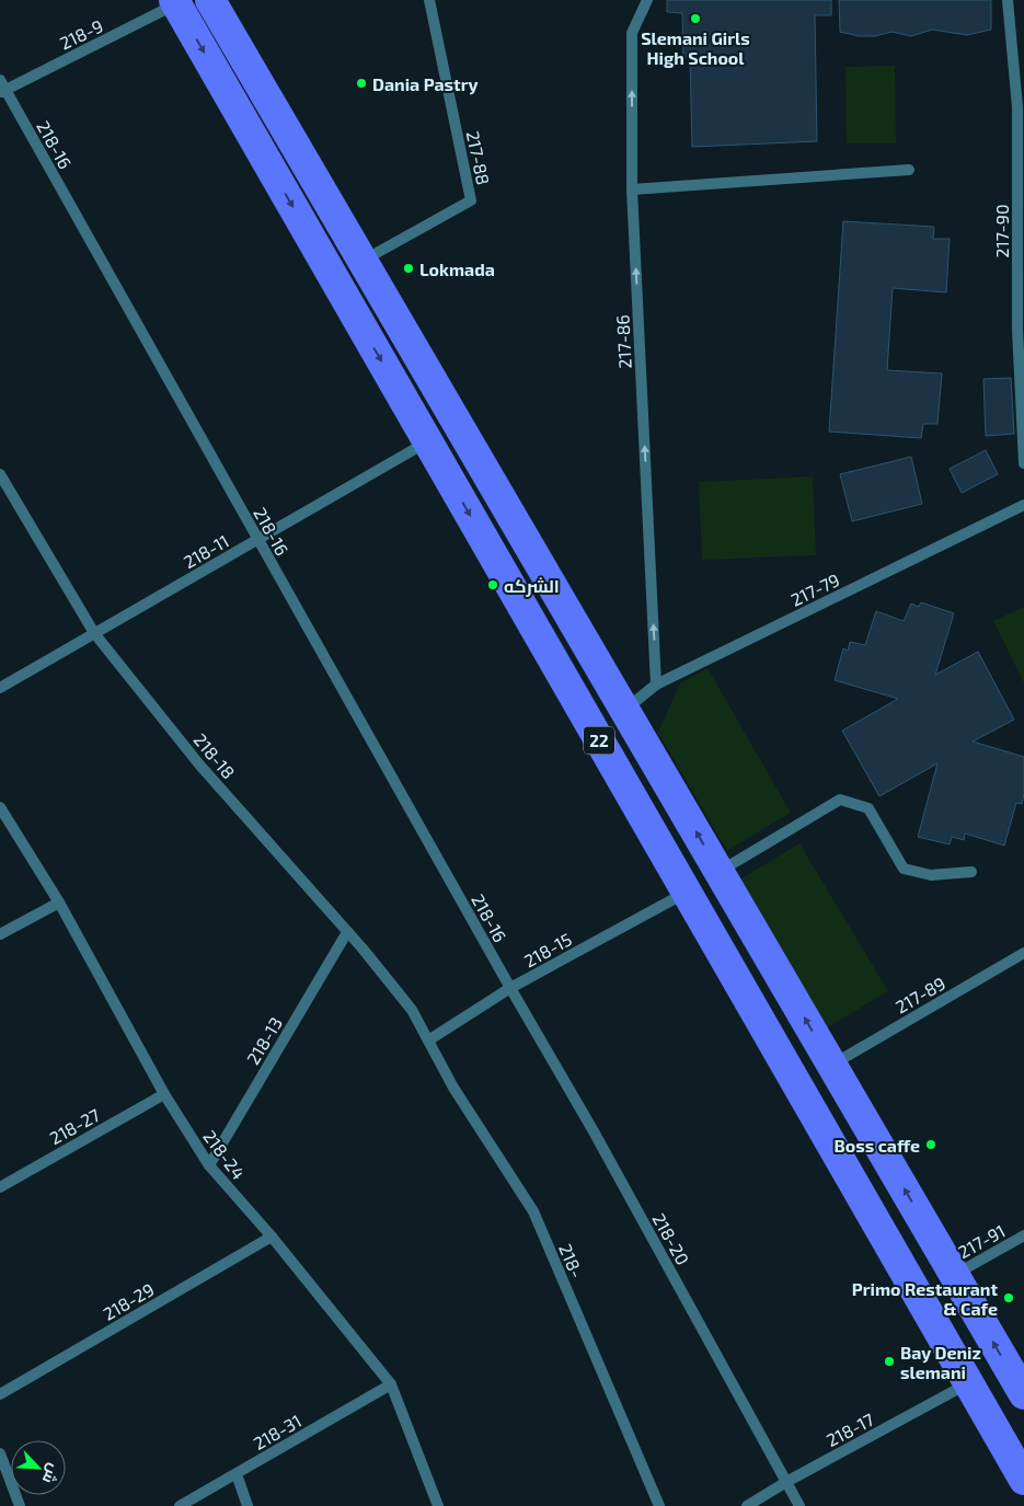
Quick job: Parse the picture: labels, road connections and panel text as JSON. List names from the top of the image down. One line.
{"streets":{"main road":["22"],"street":["218-9","218-16","217-88","217-90","217-86","218-11","217-79","218-18","218-15","217-89","218-13","218-27","218-24","218-20","217-91","218-","218-29","218-17","218-31"]},"crossings":[["218-9","218-16"],["218-9","22"],["218-16","218-11"],["218-16","218-15"],["218-16","218-20"],["217-88","22"],["217-86","217-79"],["218-11","22"],["218-11","218-18"],["217-79","22"],["22","218-15"],["22","217-89"],["22","217-91"],["22","218-17"],["218-18","218-15"],["218-18","218-13"],["218-18","218-"],["218-15","218-20"],["218-15","218-"],["218-13","218-24"],["218-27","218-24"],["218-24","218-29"],["218-24","218-31"],["218-20","218-17"]],"one_way":["217-86"],"places":["Slemani Girls High School","Dania Pastry","Lokmada","الشركه","Boss caffe","Primo Restaurant & Cafe","Bay Deniz slemani"],"north":"bottom right"}
